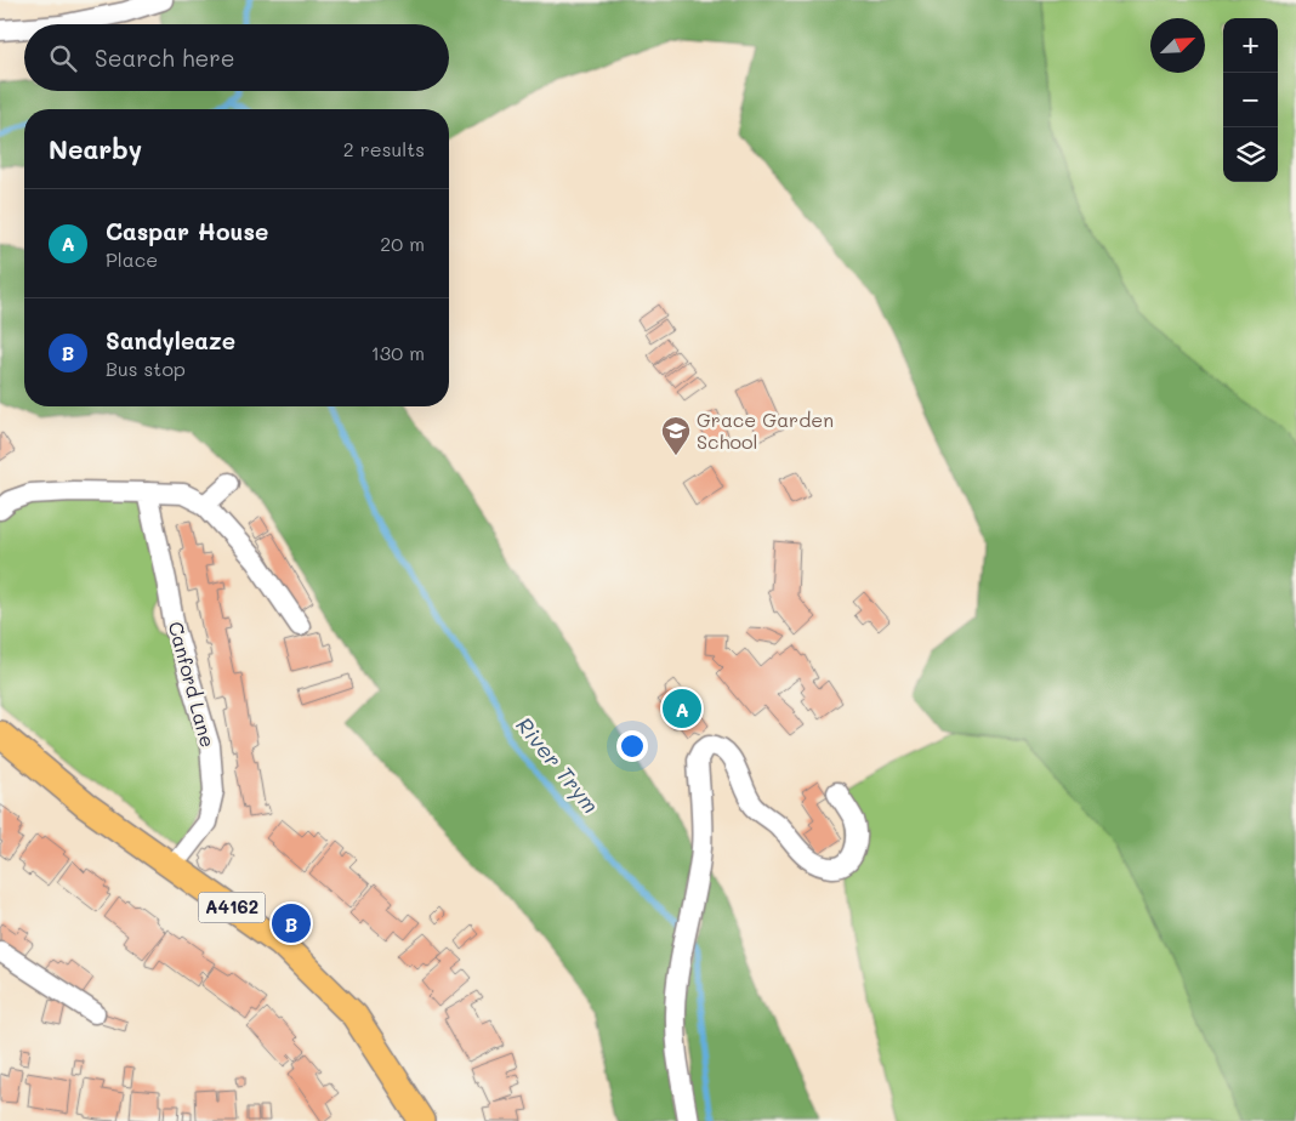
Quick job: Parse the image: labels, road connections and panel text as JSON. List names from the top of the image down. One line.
{"streets":{"main road":["A4162"],"street":["Canford Lane"]},"crossings":[["Canford Lane","A4162"]],"water":["River Trym"],"places":{"school or university":["Grace Garden School"]},"north":"top right","page":{"map_buttons":["+","−"],"search":"Search here","heading":["Nearby","2 results"],"list":[{"mark":"A","name":"Caspar House","note":"Place","value":"20 m"},{"mark":"B","name":"Sandyleaze","note":"Bus stop","value":"130 m"}],"pins":["A","B"]}}
